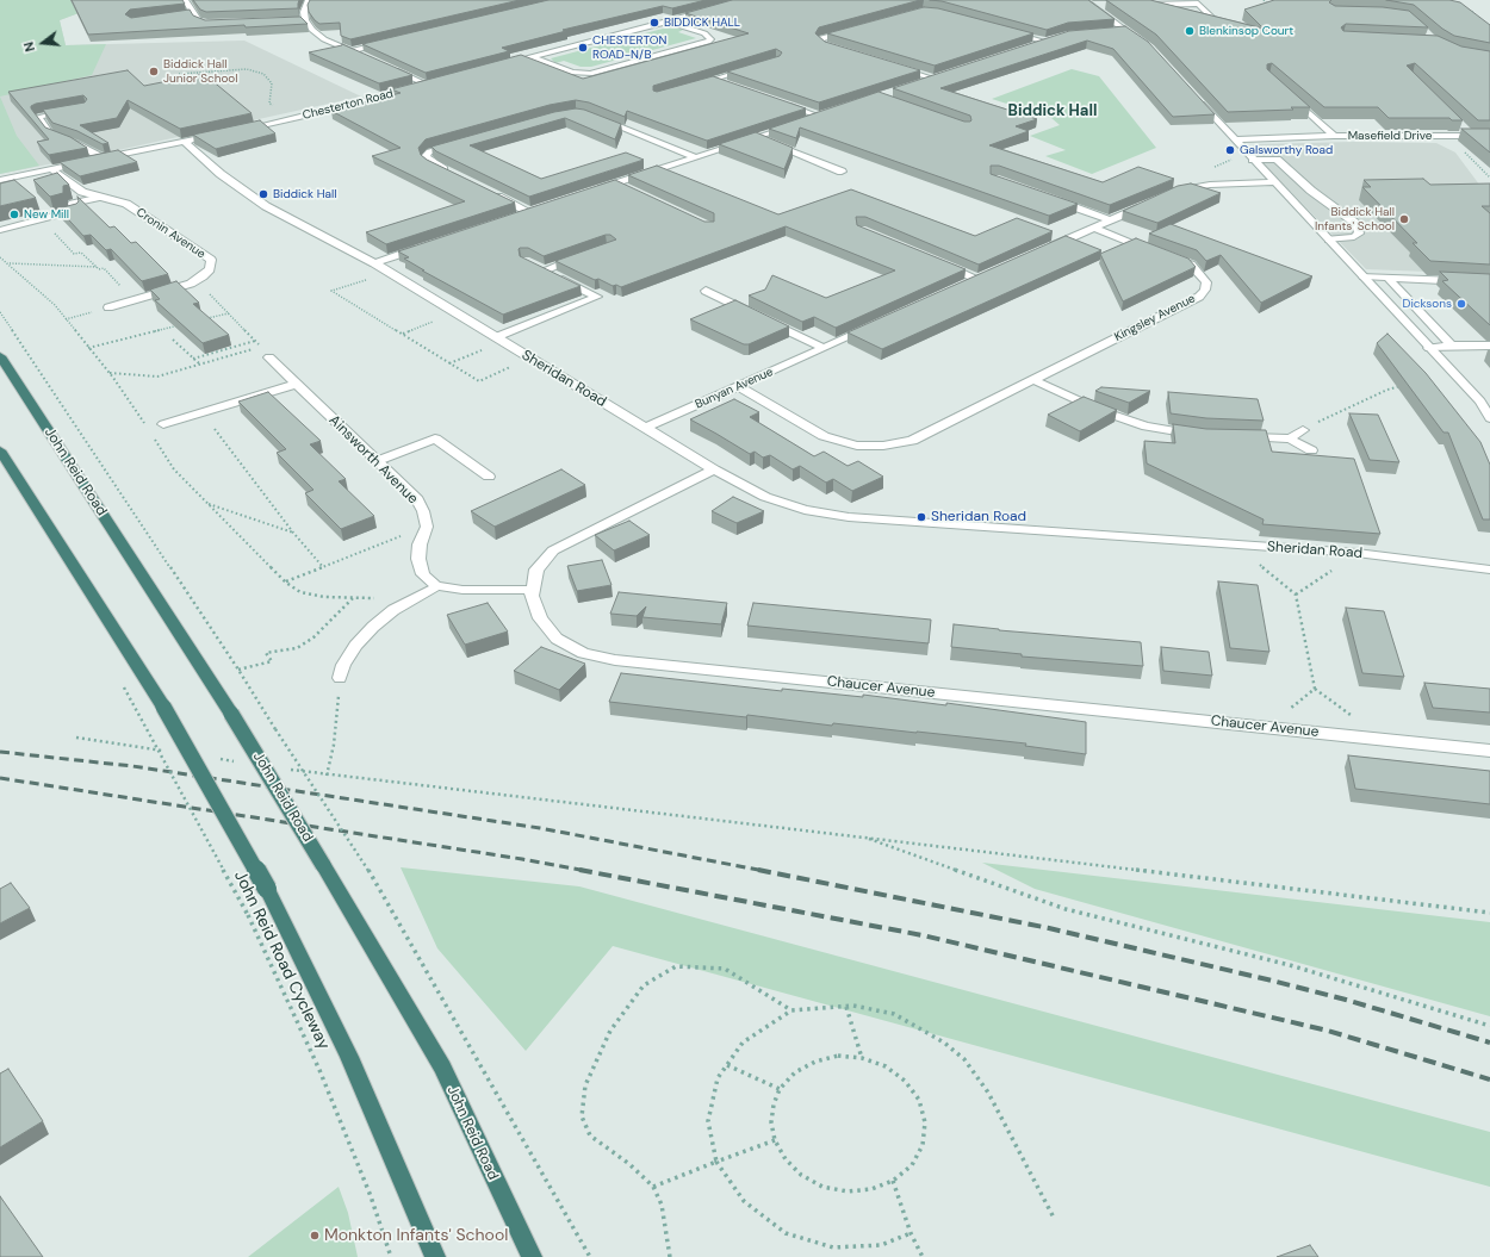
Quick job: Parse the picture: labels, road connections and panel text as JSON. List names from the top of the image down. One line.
{"streets":{"highway":["John Reid Road"],"street":["Chesterton Road","Masefield Drive","Cronin Avenue","Kingsley Avenue","Sheridan Road","Bunyan Avenue","Ainsworth Avenue","Chaucer Avenue"],"path":["John Reid Road Cycleway"]},"crossings":[["Kingsley Avenue","Bunyan Avenue"],["Sheridan Road","Bunyan Avenue"],["Sheridan Road","Chaucer Avenue"]],"districts":["Biddick Hall"],"places":["BIDDICK HALL","Blenkinsop Court","CHESTERTON ROAD-N/B","Biddick Hall Junior School","Galsworthy Road","Biddick Hall","New Mill","Biddick Hall Infants' School","Dicksons","Sheridan Road","Monkton Infants' School"],"north":"left"}
